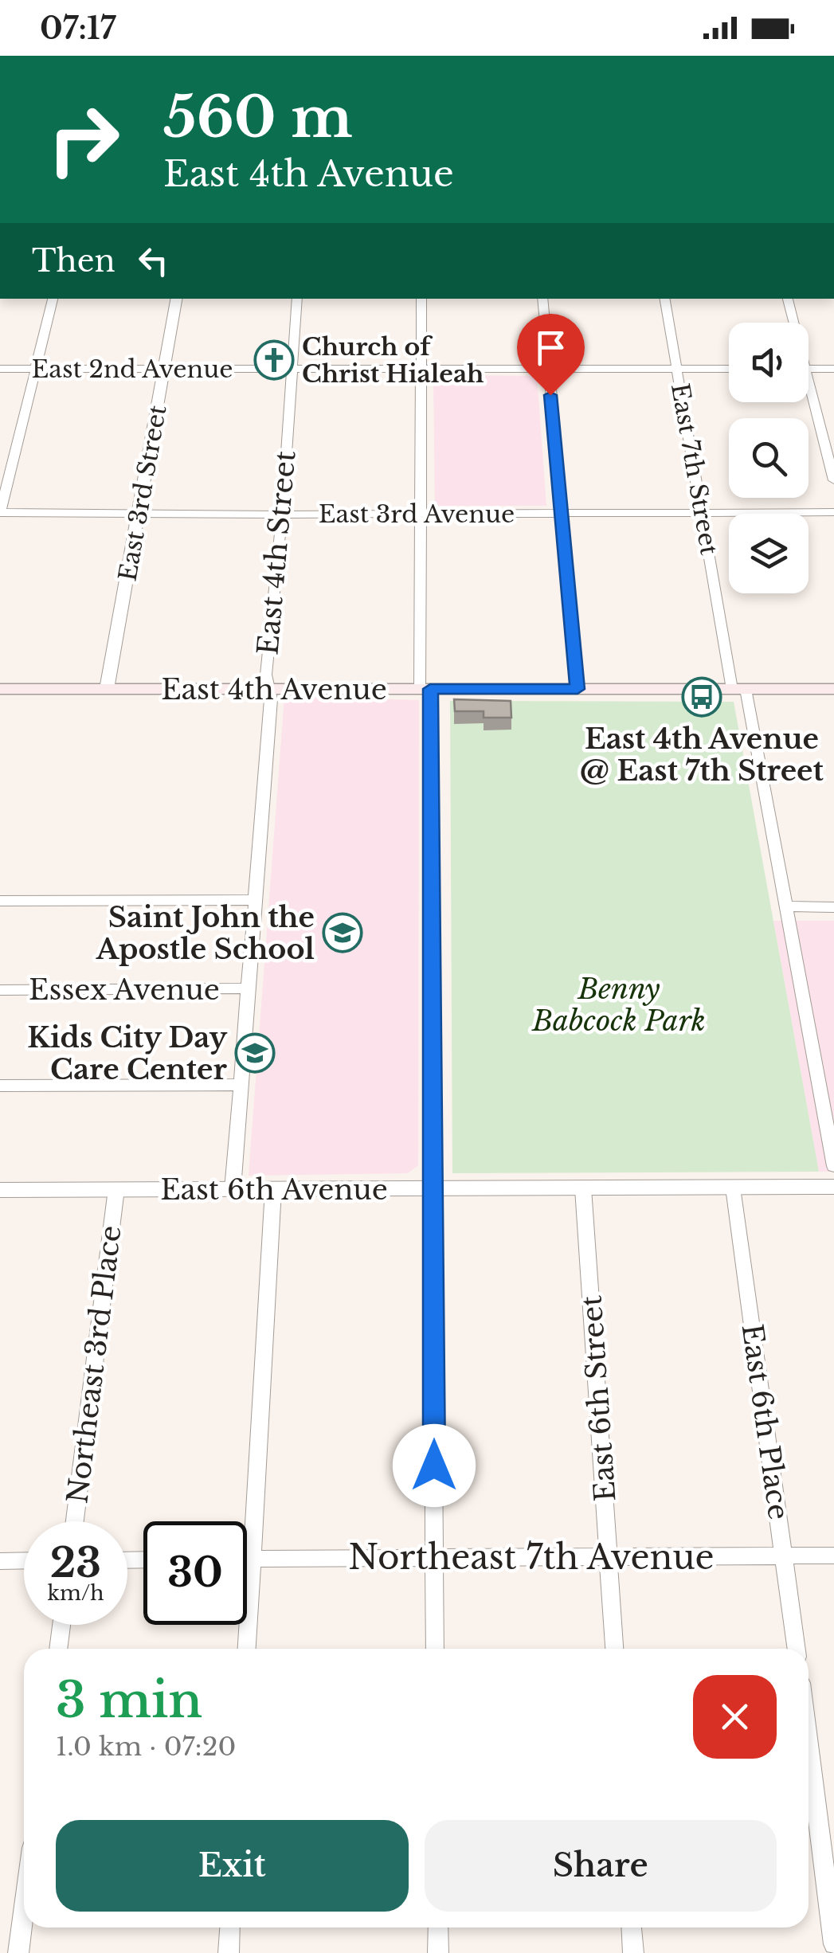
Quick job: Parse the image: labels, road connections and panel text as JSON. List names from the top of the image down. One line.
{"streets":{"main road":["East 4th Avenue"],"street":["East 2nd Avenue","East 7th Street","East 3rd Street","East 3rd Avenue","East 4th Street","Essex Avenue","East 6th Avenue","Northeast 3rd Place","East 6th Street","East 6th Place","Northeast 7th Avenue"]},"crossings":[["East 2nd Avenue","East 7th Street"],["East 2nd Avenue","East 3rd Street"],["East 2nd Avenue","East 4th Street"],["East 7th Street","East 3rd Avenue"],["East 7th Street","East 4th Avenue"],["East 3rd Street","East 3rd Avenue"],["East 3rd Street","East 4th Avenue"],["East 3rd Avenue","East 4th Street"],["East 4th Street","East 4th Avenue"],["East 4th Street","Essex Avenue"],["East 4th Street","East 6th Avenue"],["East 6th Avenue","Northeast 3rd Place"],["East 6th Avenue","East 6th Street"],["East 6th Avenue","East 6th Place"],["East 6th Street","Northeast 7th Avenue"],["East 6th Place","Northeast 7th Avenue"]],"parks":["Benny Babcock Park"],"places":{"church":["Church of Christ Hialeah"],"bus stop":["East 4th Avenue @ East 7th Street"],"school or university":["Saint John the Apostle School","Kids City Day Care Center"]},"page":{"status":"07:17","turn":["560 m","East 4th Avenue"],"then":"Then","speed":"23 km/h","limit":"30","heading":["3 min","1.0 km · 07:20"],"buttons":["Exit","Share"]}}
